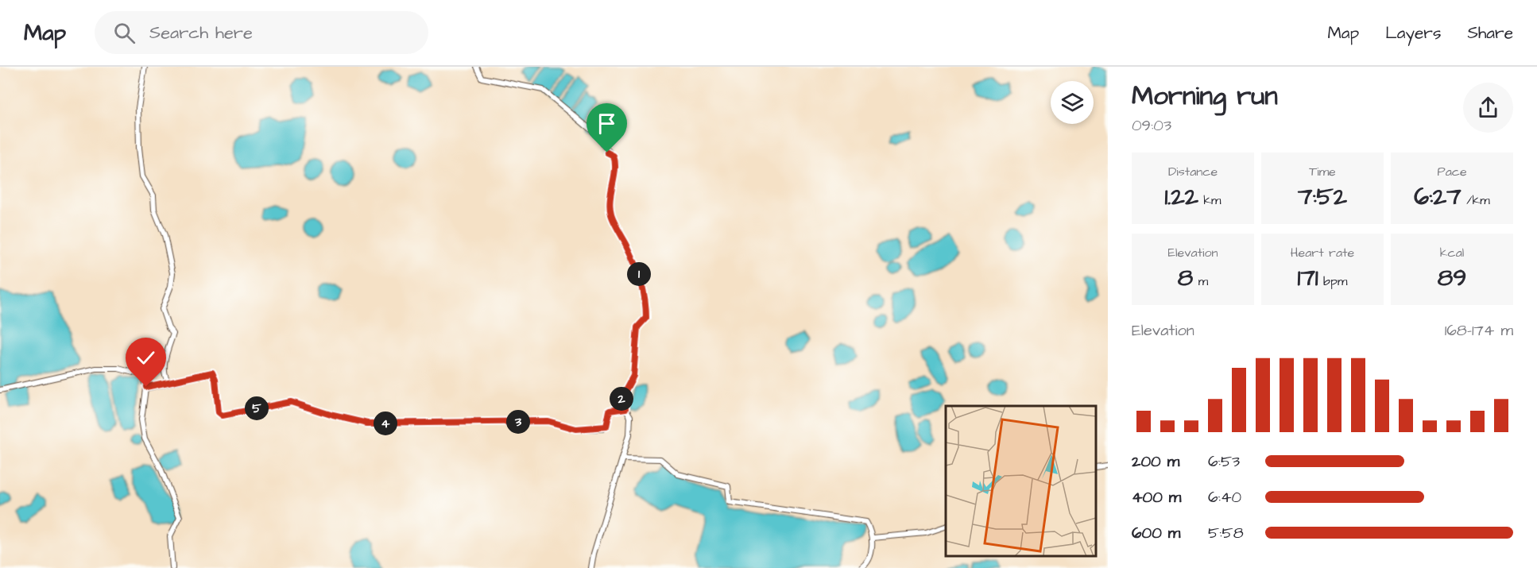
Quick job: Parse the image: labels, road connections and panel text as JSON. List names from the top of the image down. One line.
{"page":{"header":"Map","search":"Search here","nav":["Map","Layers","Share"],"heading":["Morning run","09:03"],"stats":[["Distance","1.22 km"],["Time","7:52"],["Pace","6:27 /km"],["Elevation","8 m"],["Heart rate","171 bpm"],["kcal","89"]],"pins":["1","2","5","3","4"],"chart":["Elevation","168–174 m"],"list":[{"name":"200 m","note":"6:53"},{"name":"400 m","note":"6:40"},{"name":"600 m","note":"5:58"}]}}
